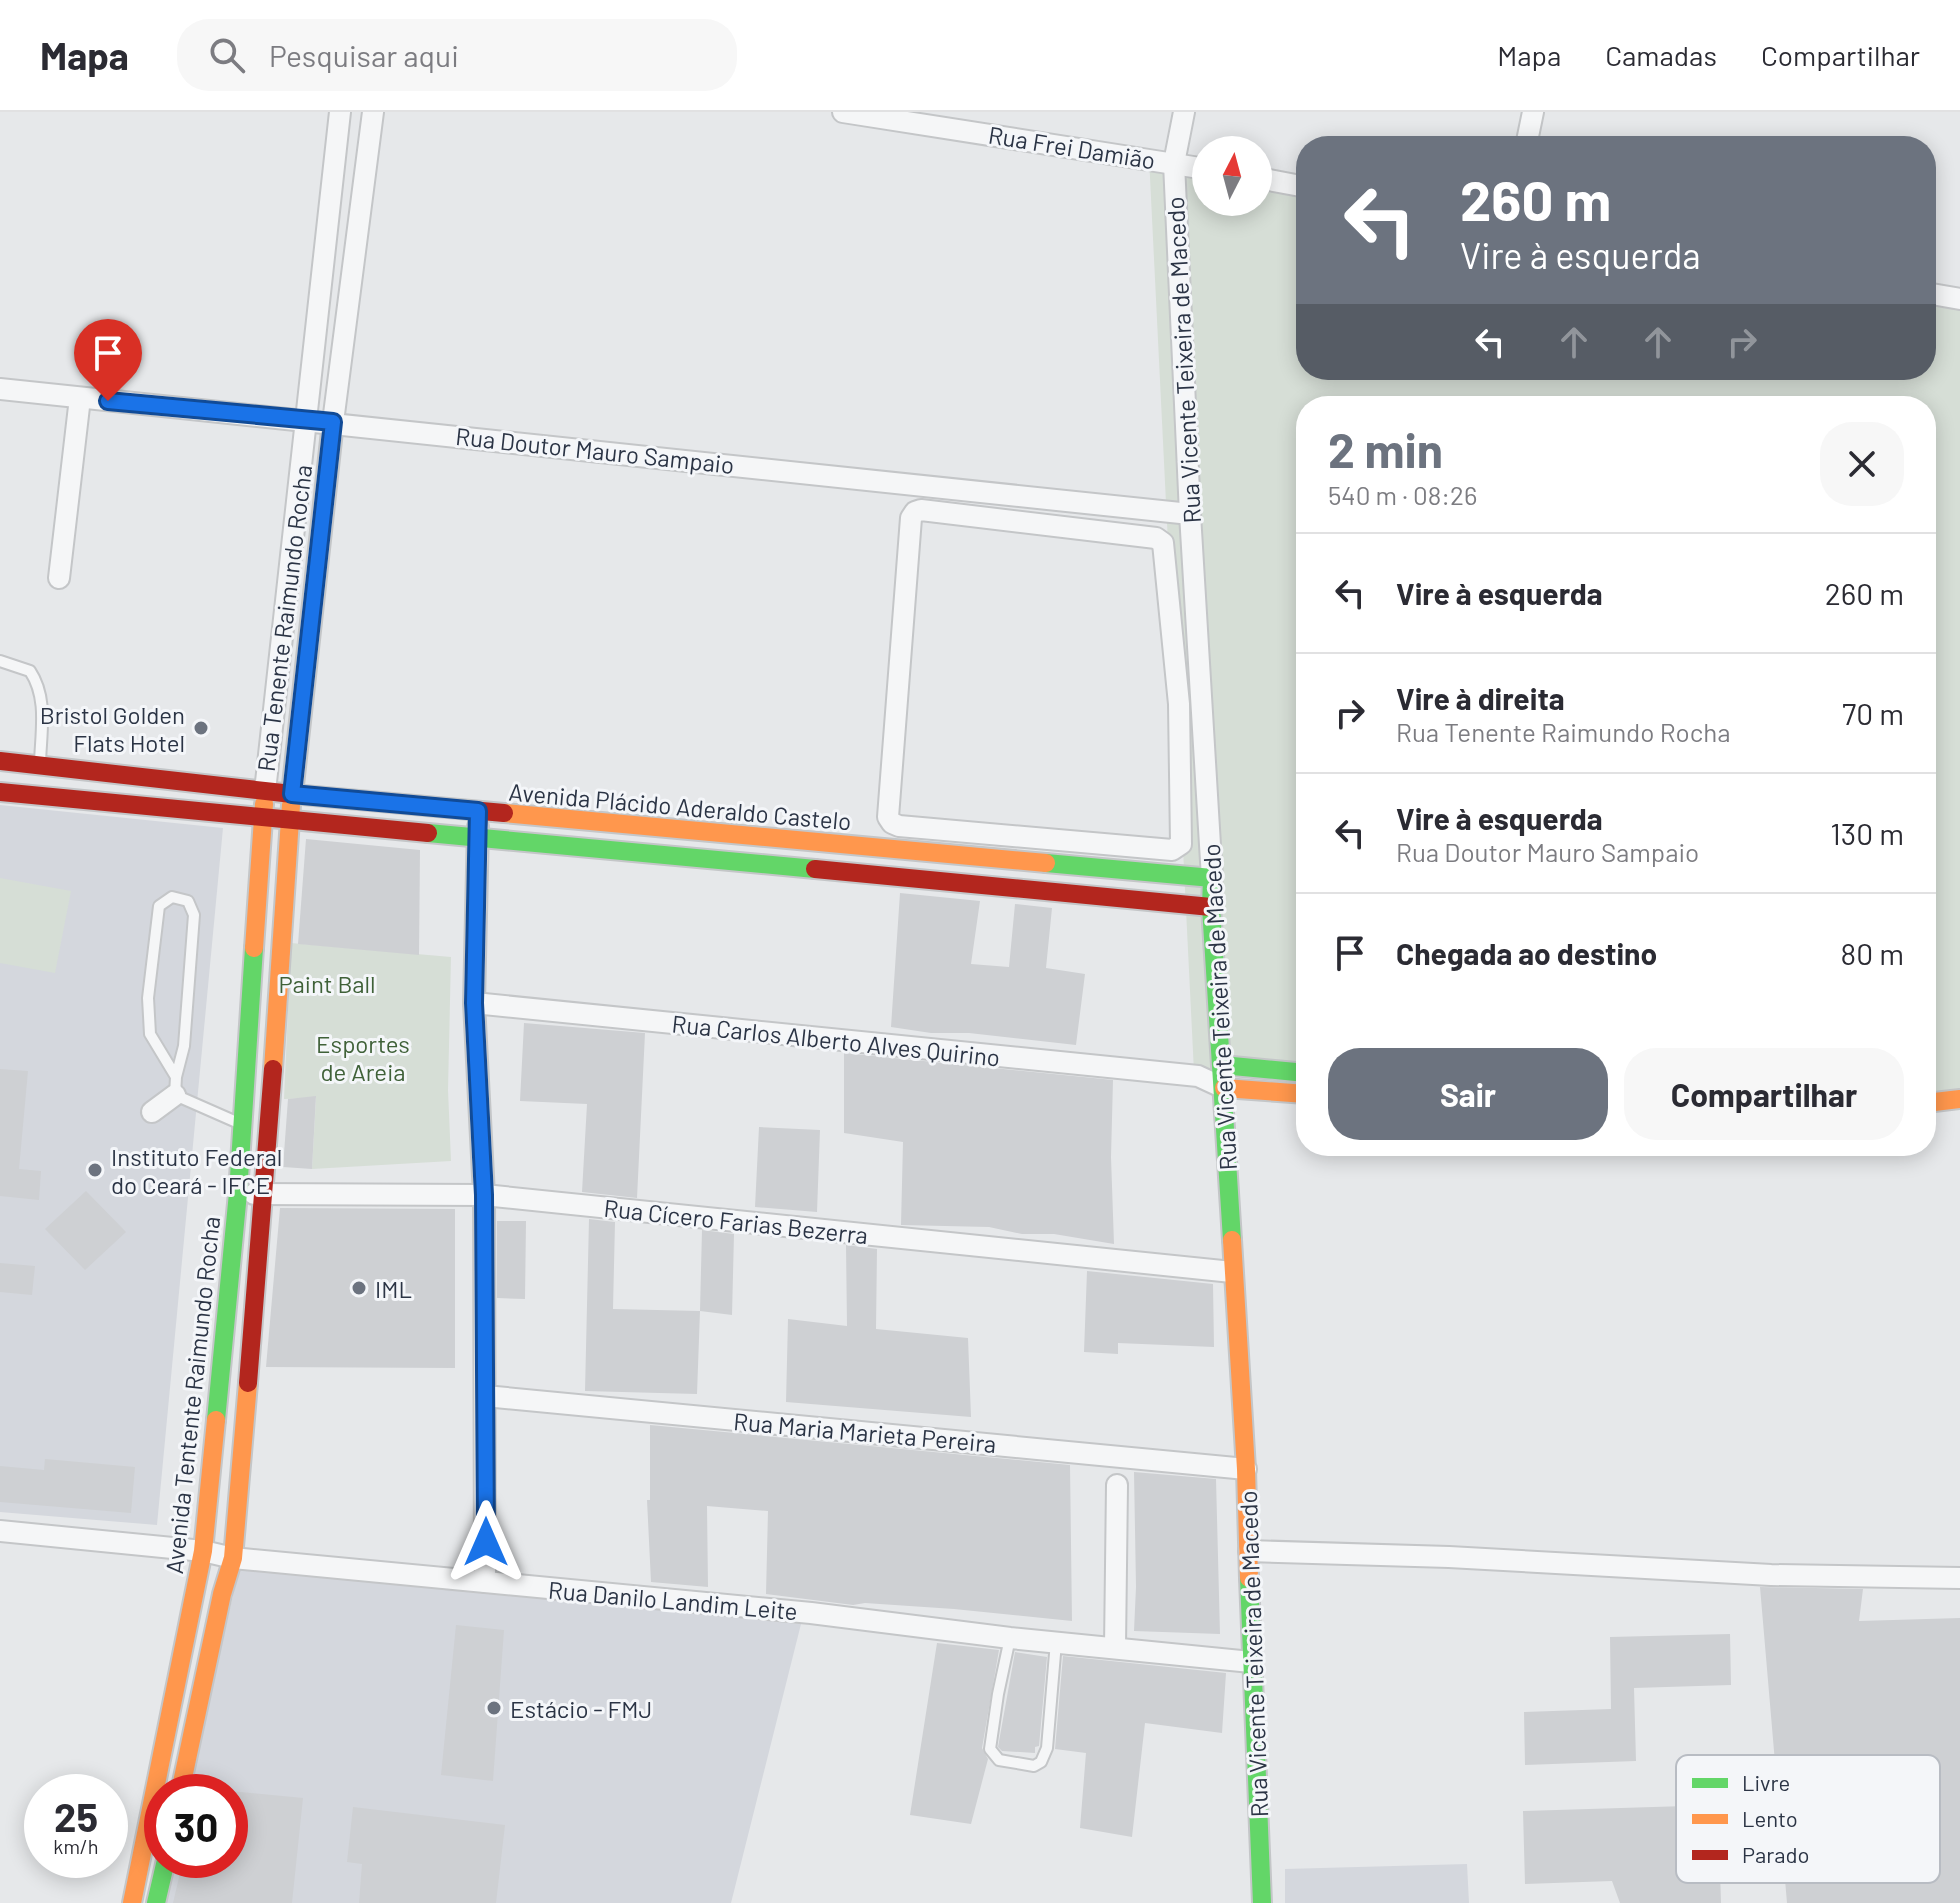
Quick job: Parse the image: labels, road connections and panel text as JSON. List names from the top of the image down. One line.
{"streets":{"street":["Rua Frei Damião","Rua Vicente Teixeira de Macedo","Rua Doutor Mauro Sampaio","Rua Tenente Raimundo Rocha","Avenida Plácido Aderaldo Castelo","Rua Carlos Alberto Alves Quirino","Rua Cícero Farias Bezerra","Avenida Tentente Raimundo Rocha","Rua Maria Marieta Pereira","Rua Danilo Landim Leite"]},"crossings":[["Rua Frei Damião","Rua Vicente Teixeira de Macedo"],["Rua Vicente Teixeira de Macedo","Rua Doutor Mauro Sampaio"],["Rua Vicente Teixeira de Macedo","Avenida Plácido Aderaldo Castelo"],["Rua Vicente Teixeira de Macedo","Rua Cícero Farias Bezerra"],["Rua Vicente Teixeira de Macedo","Rua Maria Marieta Pereira"],["Rua Vicente Teixeira de Macedo","Rua Danilo Landim Leite"],["Rua Doutor Mauro Sampaio","Rua Tenente Raimundo Rocha"],["Rua Tenente Raimundo Rocha","Avenida Plácido Aderaldo Castelo"],["Rua Tenente Raimundo Rocha","Avenida Tentente Raimundo Rocha"],["Avenida Plácido Aderaldo Castelo","Avenida Tentente Raimundo Rocha"],["Rua Cícero Farias Bezerra","Avenida Tentente Raimundo Rocha"],["Avenida Tentente Raimundo Rocha","Rua Danilo Landim Leite"]],"parks":["Paint Ball","Esportes de Areia"],"places":["Bristol Golden Flats Hotel","Instituto Federal do Ceará - IFCE","IML","Estácio - FMJ"],"legend":["Livre","Lento","Parado"],"north":"top","page":{"header":"Mapa","search":"Pesquisar aqui","nav":["Mapa","Camadas","Compartilhar"],"turn":["260 m","Vire à esquerda"],"heading":["2 min","540 m · 08:26"],"list":[{"name":"Vire à esquerda","value":"260 m"},{"name":"Vire à direita","note":"Rua Tenente Raimundo Rocha","value":"70 m"},{"name":"Vire à esquerda","note":"Rua Doutor Mauro Sampaio","value":"130 m"},{"name":"Chegada ao destino","value":"80 m"}],"buttons":["Sair","Compartilhar"],"speed":"25 km/h","limit":"30"}}
